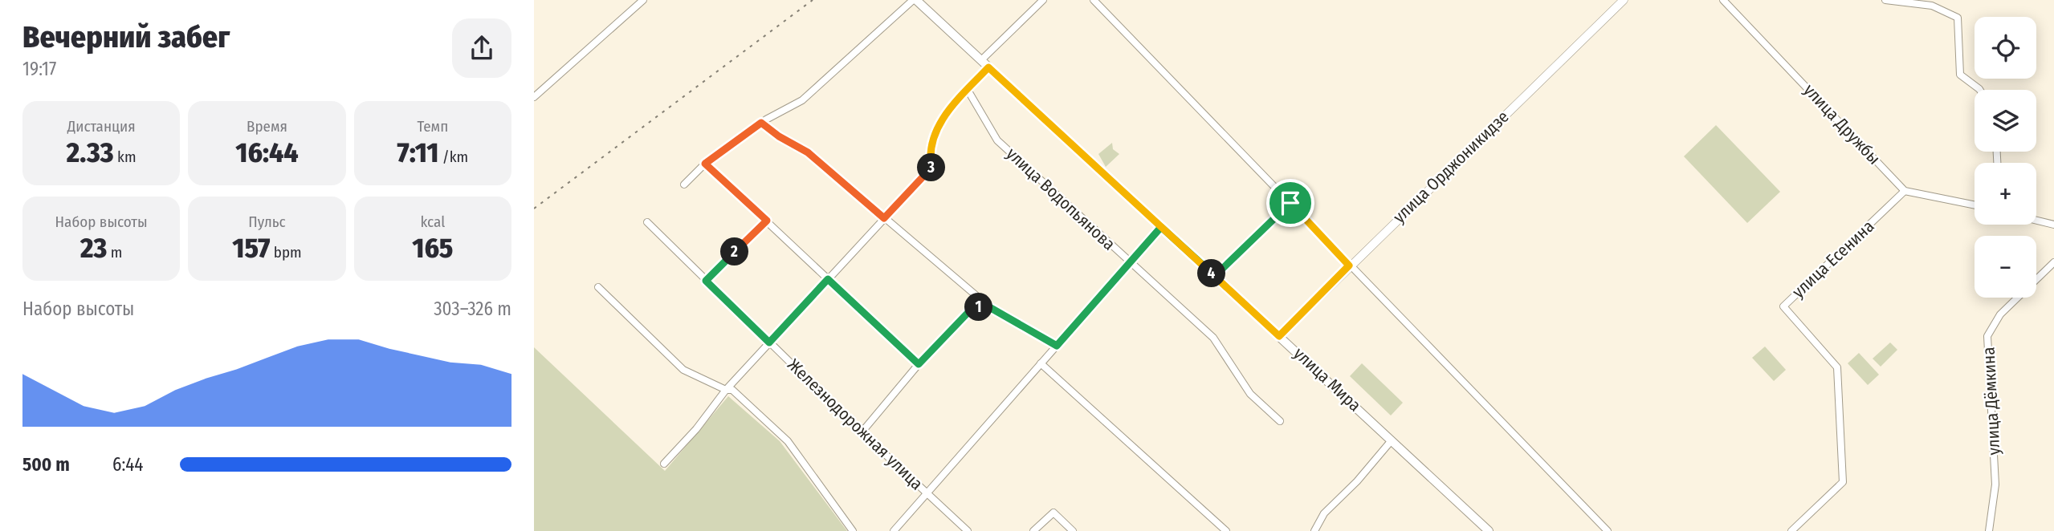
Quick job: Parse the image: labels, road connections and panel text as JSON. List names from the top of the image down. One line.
{"streets":{"main road":["улица Мира"],"street":["улица Дружбы","улица Орджоникидзе","улица Водопьянова","улица Есенина","улица Дёмкина","Железнодорожная улица"]},"crossings":[["улица Дружбы","улица Есенина"],["улица Орджоникидзе","улица Мира"]],"page":{"heading":["Вечерний забег","19:17"],"map_buttons":["+","−"],"stats":[["Дистанция","2.33 km"],["Время","16:44"],["Темп","7:11 /km"],["Набор высоты","23 m"],["Пульс","157 bpm"],["kcal","165"]],"pins":["3","2","4","1"],"chart":["Набор высоты","303–326 m"],"list":[{"name":"500 m","note":"6:44"}]}}
